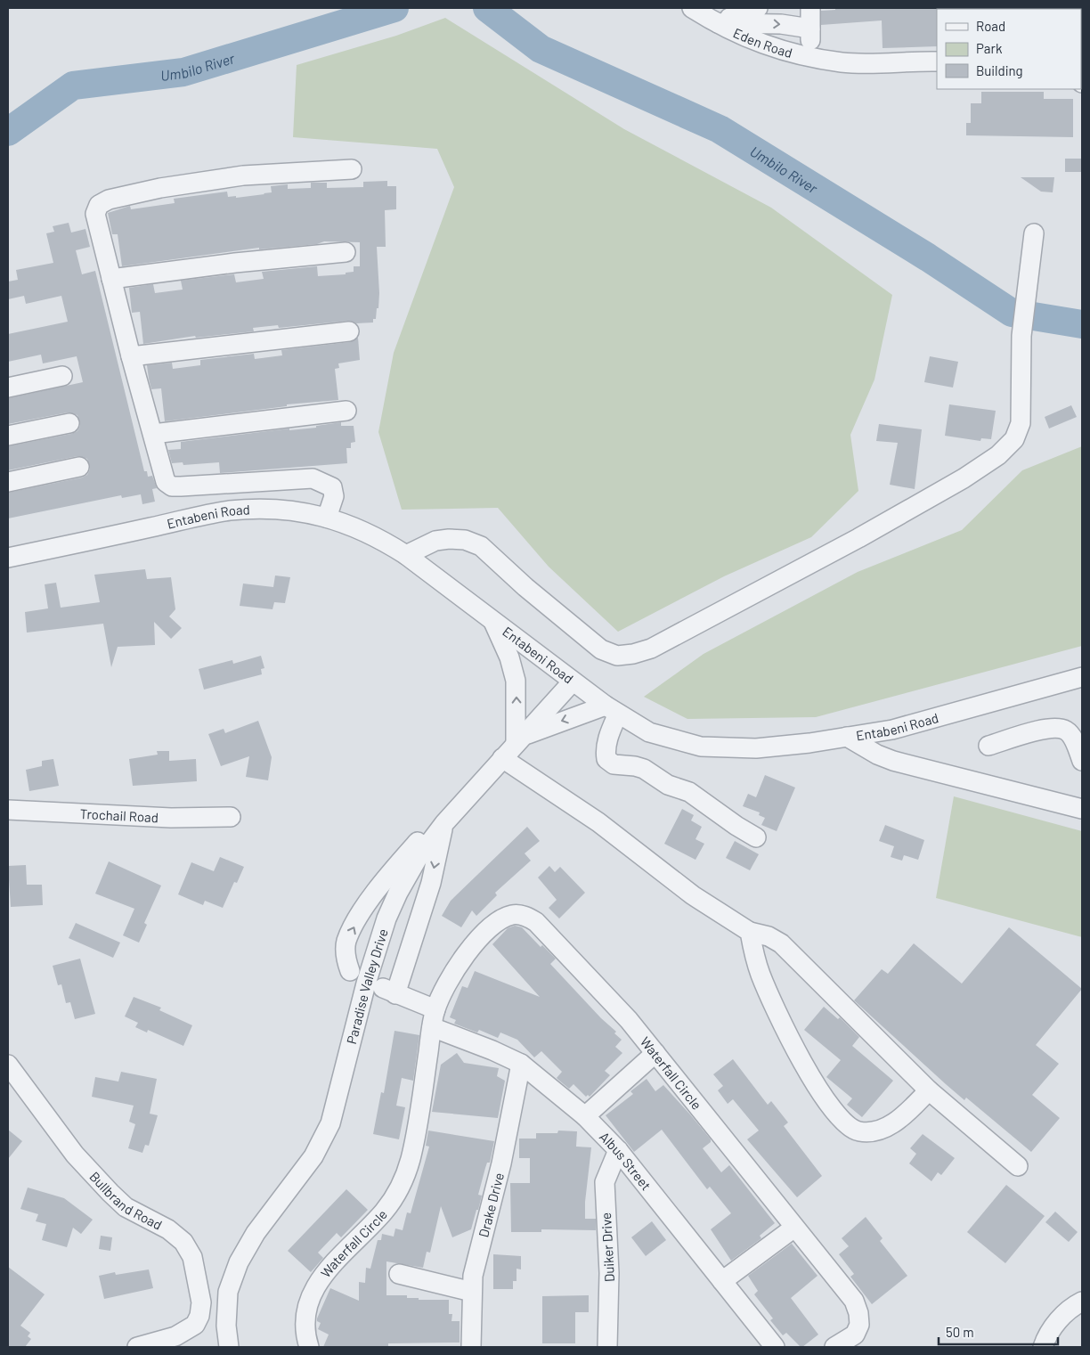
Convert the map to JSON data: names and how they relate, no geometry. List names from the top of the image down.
{
  "streets": {
    "street": [
      "Eden Road",
      "Entabeni Road",
      "Trochail Road",
      "Paradise Valley Drive",
      "Waterfall Circle",
      "Albus Street",
      "Bullbrand Road",
      "Drake Drive",
      "Duiker Drive"
    ]
  },
  "crossings": [
    ["Entabeni Road", "Paradise Valley Drive"],
    ["Waterfall Circle", "Albus Street"],
    ["Albus Street", "Drake Drive"],
    ["Albus Street", "Duiker Drive"]
  ],
  "water": ["Umbilo River"],
  "legend": ["Road", "Park", "Building"],
  "scale_bar": "50 m"
}
